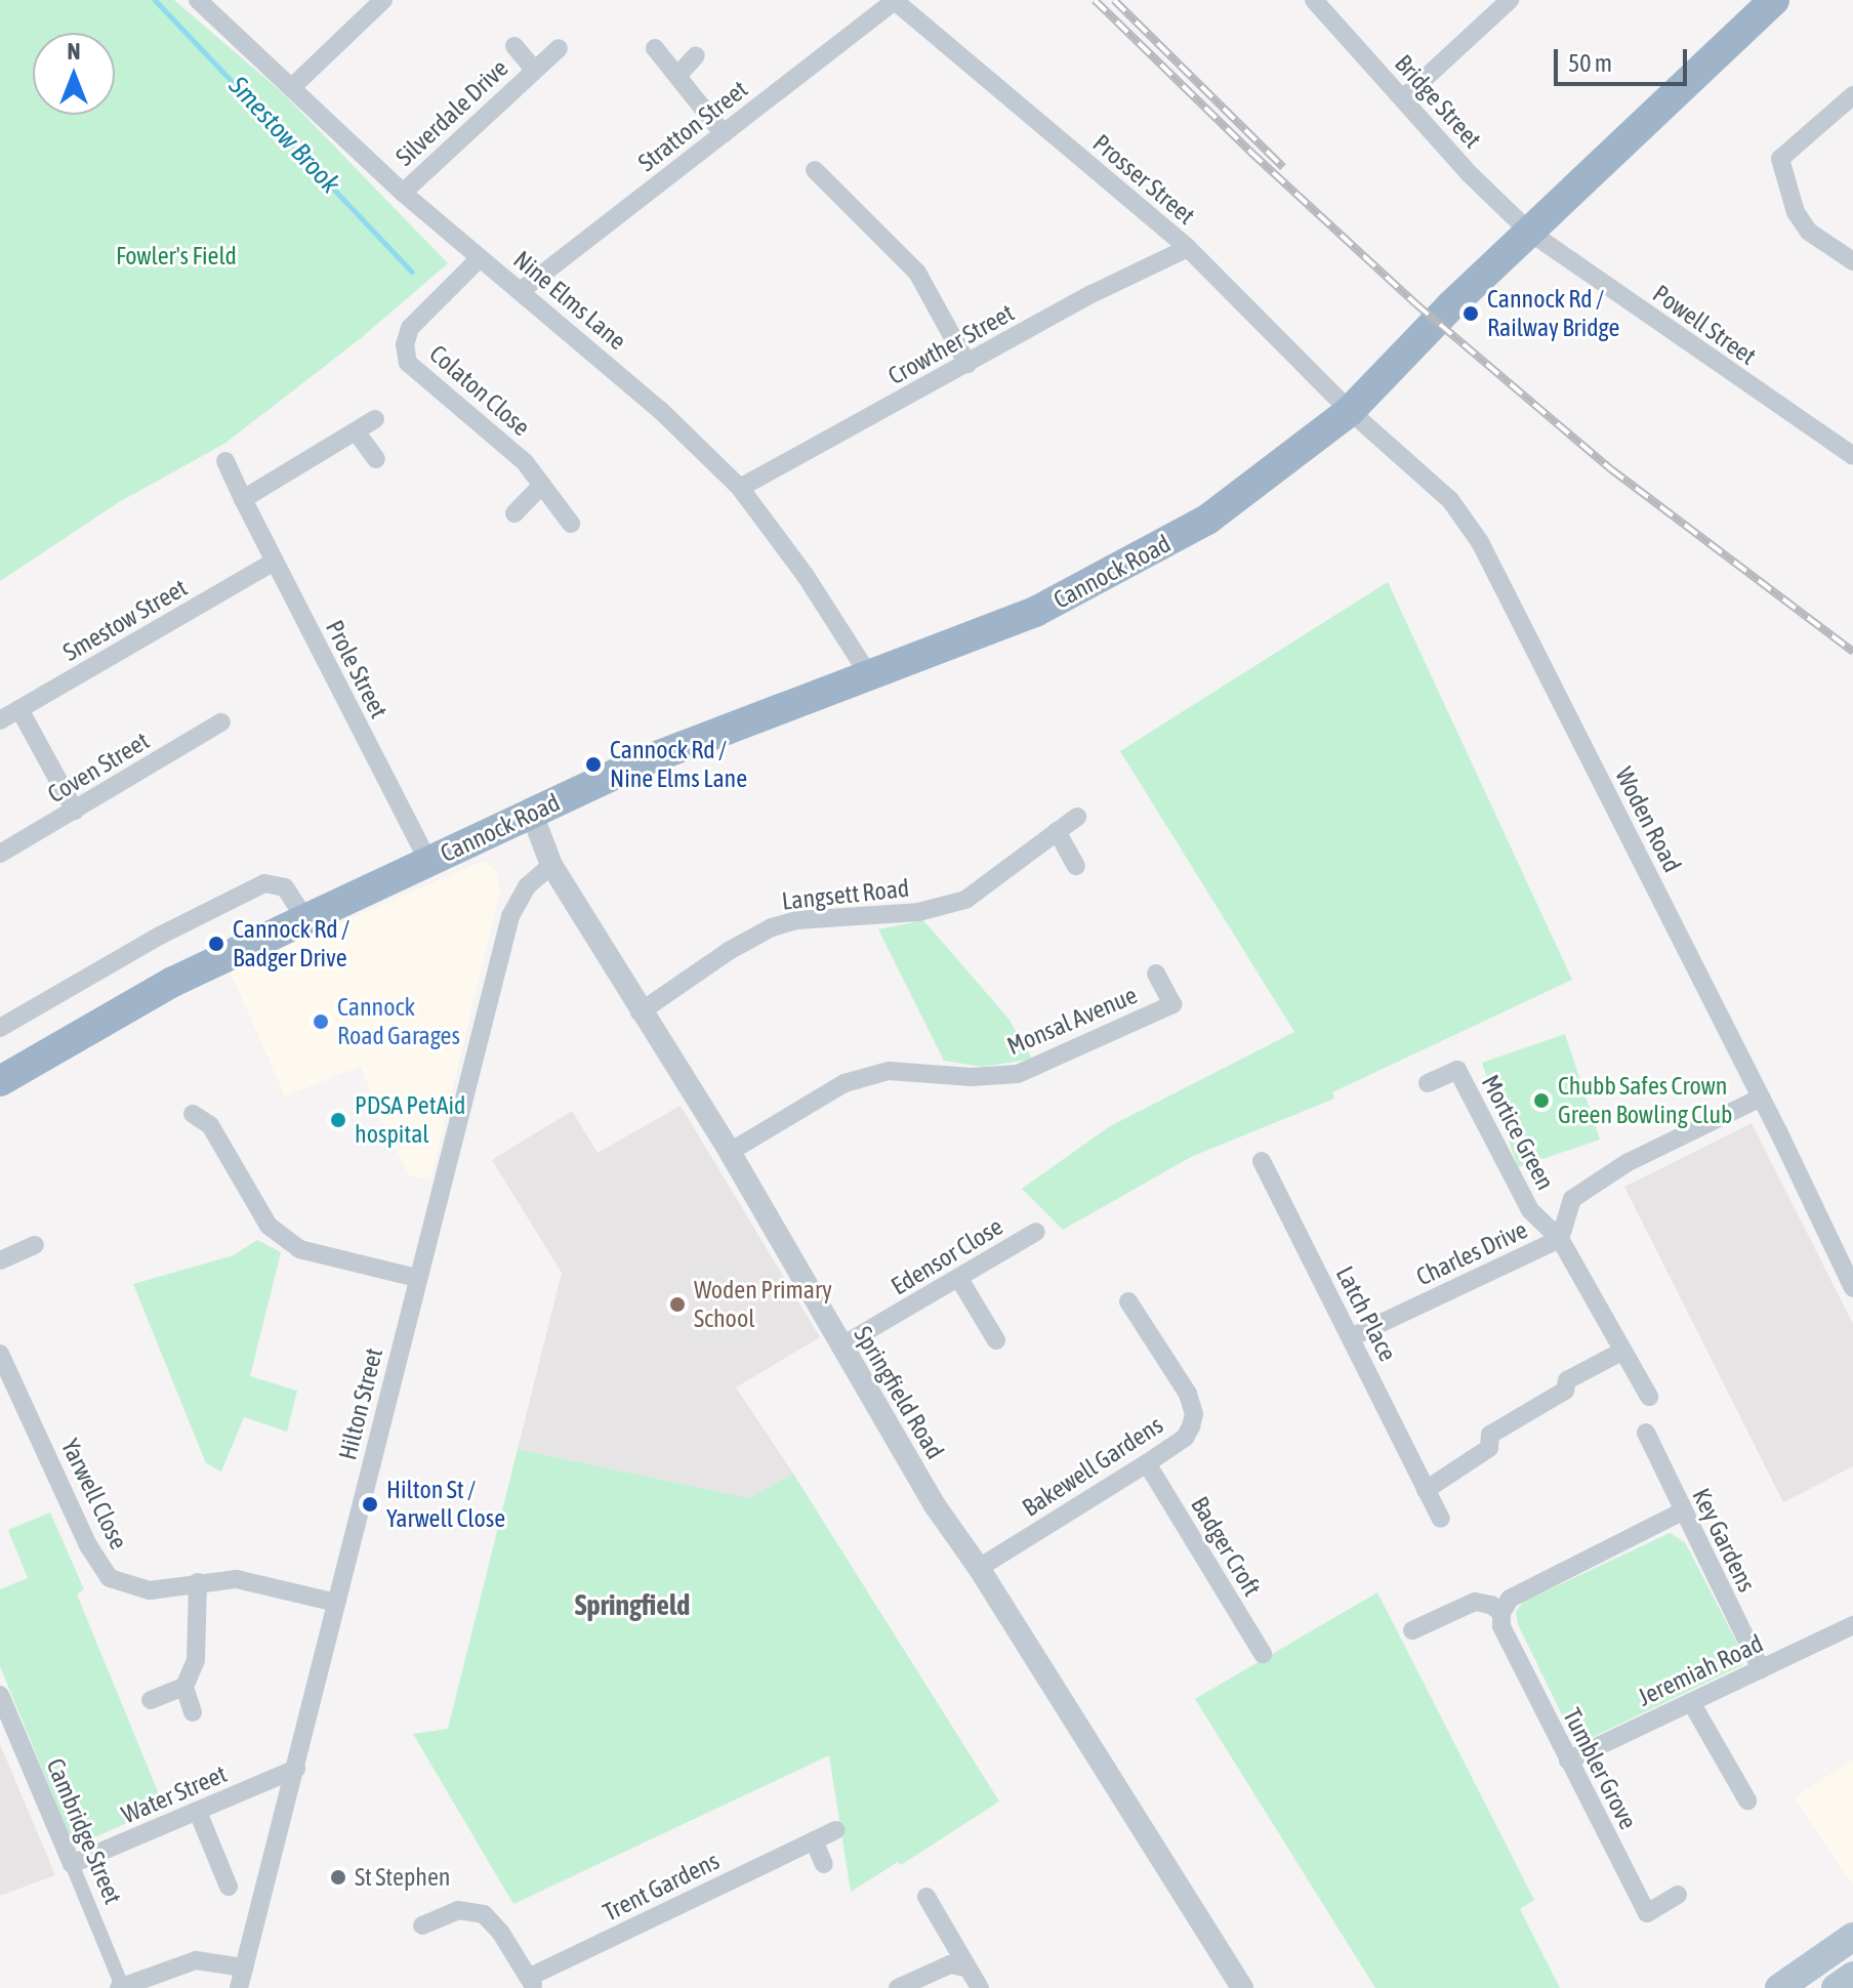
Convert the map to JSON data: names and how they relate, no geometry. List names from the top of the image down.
{
  "streets": {
    "highway": ["Cannock Road"],
    "street": [
      "Bridge Street",
      "Silverdale Drive",
      "Stratton Street",
      "Prosser Street",
      "Nine Elms Lane",
      "Powell Street",
      "Crowther Street",
      "Colaton Close",
      "Smestow Street",
      "Prole Street",
      "Coven Street",
      "Woden Road",
      "Langsett Road",
      "Monsal Avenue",
      "Mortice Green",
      "Charles Drive",
      "Edensor Close",
      "Latch Place",
      "Springfield Road",
      "Hilton Street",
      "Bakewell Gardens",
      "Yarwell Close",
      "Key Gardens",
      "Badger Croft",
      "Jeremiah Road",
      "Tumbler Grove",
      "Water Street",
      "Cambridge Street",
      "Trent Gardens"
    ]
  },
  "crossings": [
    ["Bridge Street", "Powell Street"],
    ["Bridge Street", "Cannock Road"],
    ["Silverdale Drive", "Nine Elms Lane"],
    ["Stratton Street", "Prosser Street"],
    ["Stratton Street", "Nine Elms Lane"],
    ["Prosser Street", "Crowther Street"],
    ["Prosser Street", "Cannock Road"],
    ["Prosser Street", "Woden Road"],
    ["Nine Elms Lane", "Crowther Street"],
    ["Nine Elms Lane", "Colaton Close"],
    ["Nine Elms Lane", "Cannock Road"],
    ["Powell Street", "Cannock Road"],
    ["Cannock Road", "Prole Street"],
    ["Cannock Road", "Woden Road"],
    ["Cannock Road", "Springfield Road"],
    ["Smestow Street", "Prole Street"],
    ["Woden Road", "Charles Drive"],
    ["Langsett Road", "Springfield Road"],
    ["Monsal Avenue", "Springfield Road"],
    ["Mortice Green", "Charles Drive"],
    ["Charles Drive", "Latch Place"],
    ["Edensor Close", "Springfield Road"],
    ["Springfield Road", "Hilton Street"],
    ["Springfield Road", "Bakewell Gardens"],
    ["Hilton Street", "Yarwell Close"],
    ["Hilton Street", "Water Street"],
    ["Bakewell Gardens", "Badger Croft"],
    ["Key Gardens", "Jeremiah Road"],
    ["Jeremiah Road", "Tumbler Grove"],
    ["Water Street", "Cambridge Street"]
  ],
  "districts": ["Springfield"],
  "water": ["Smestow Brook"],
  "parks": ["Fowler's Field"],
  "places": [
    "Cannock Rd / Railway Bridge",
    "Cannock Rd / Nine Elms Lane",
    "Cannock Rd / Badger Drive",
    "Cannock Road Garages",
    "Chubb Safes Crown Green Bowling Club",
    "PDSA PetAid hospital",
    "Woden Primary School",
    "Hilton St / Yarwell Close",
    "St Stephen"
  ],
  "scale_bar": "50 m",
  "north": "top"
}
